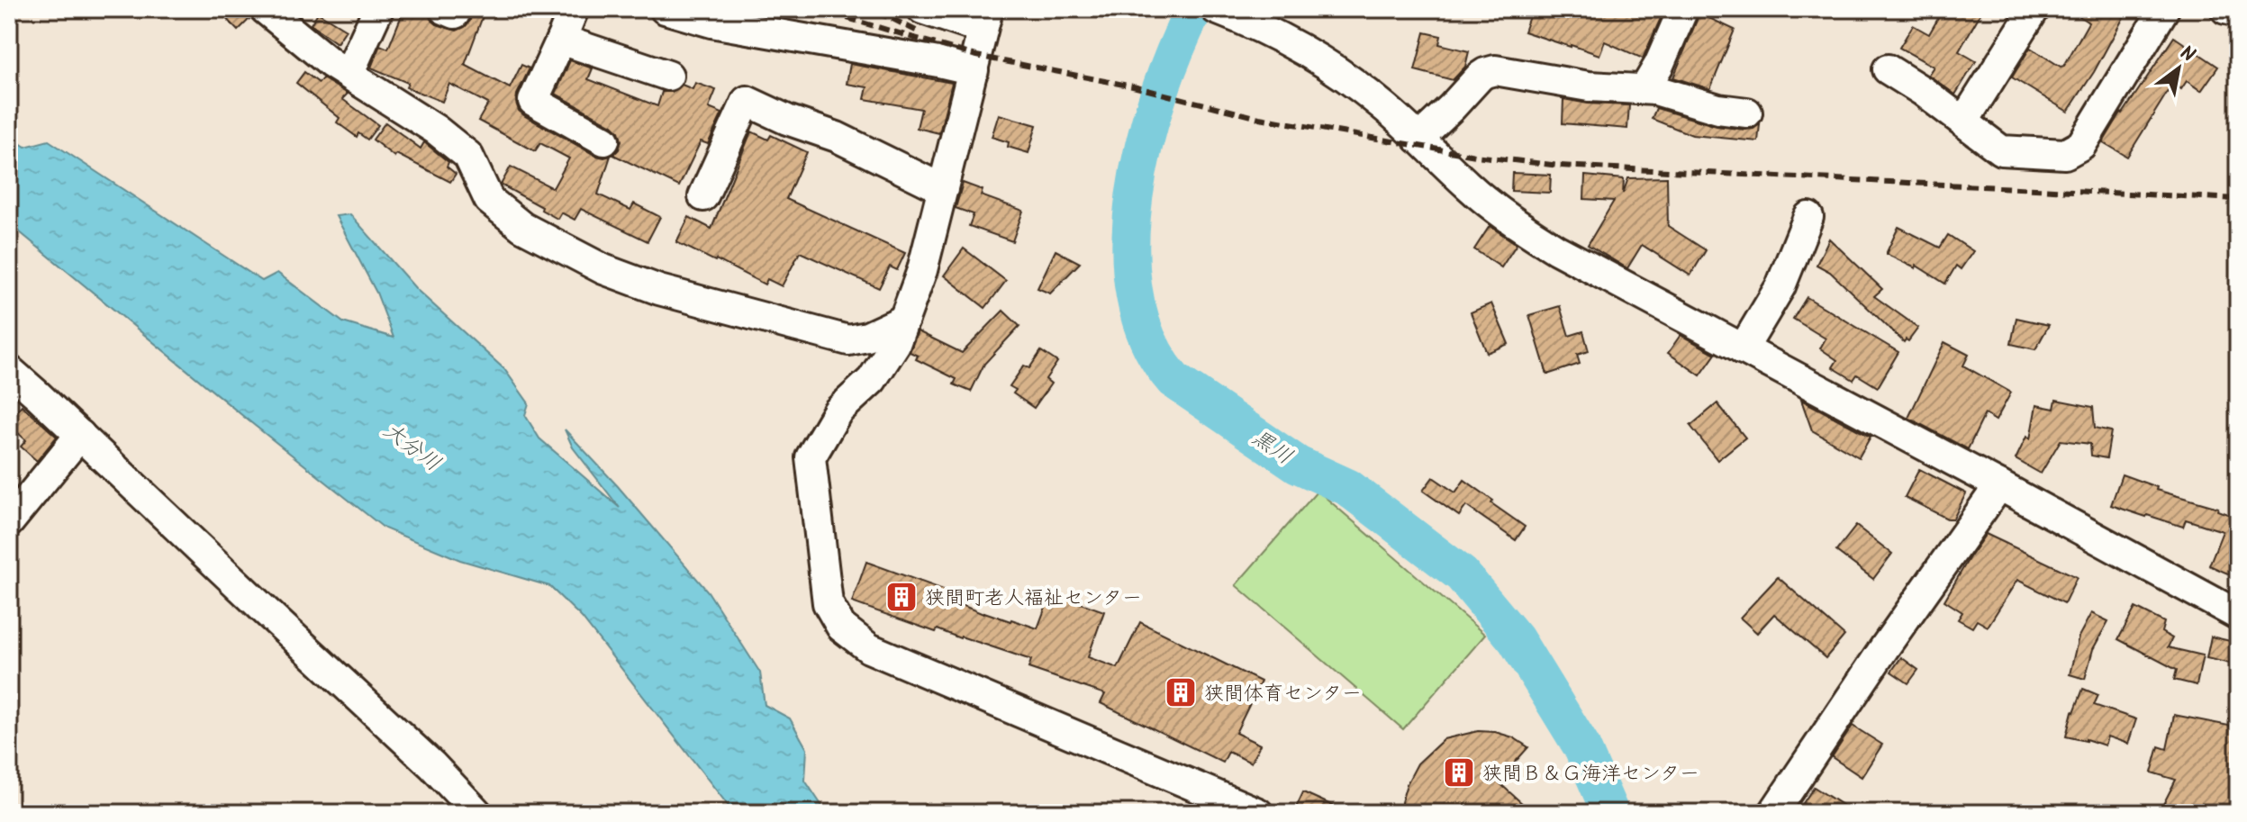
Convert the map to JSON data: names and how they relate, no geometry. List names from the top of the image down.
{
  "water": ["大分川", "黒川"],
  "places": {
    "building": ["狭間町老人福祉センター", "狭間体育センター", "狭間Ｂ＆Ｇ海洋センター"]
  },
  "north": "top right"
}
